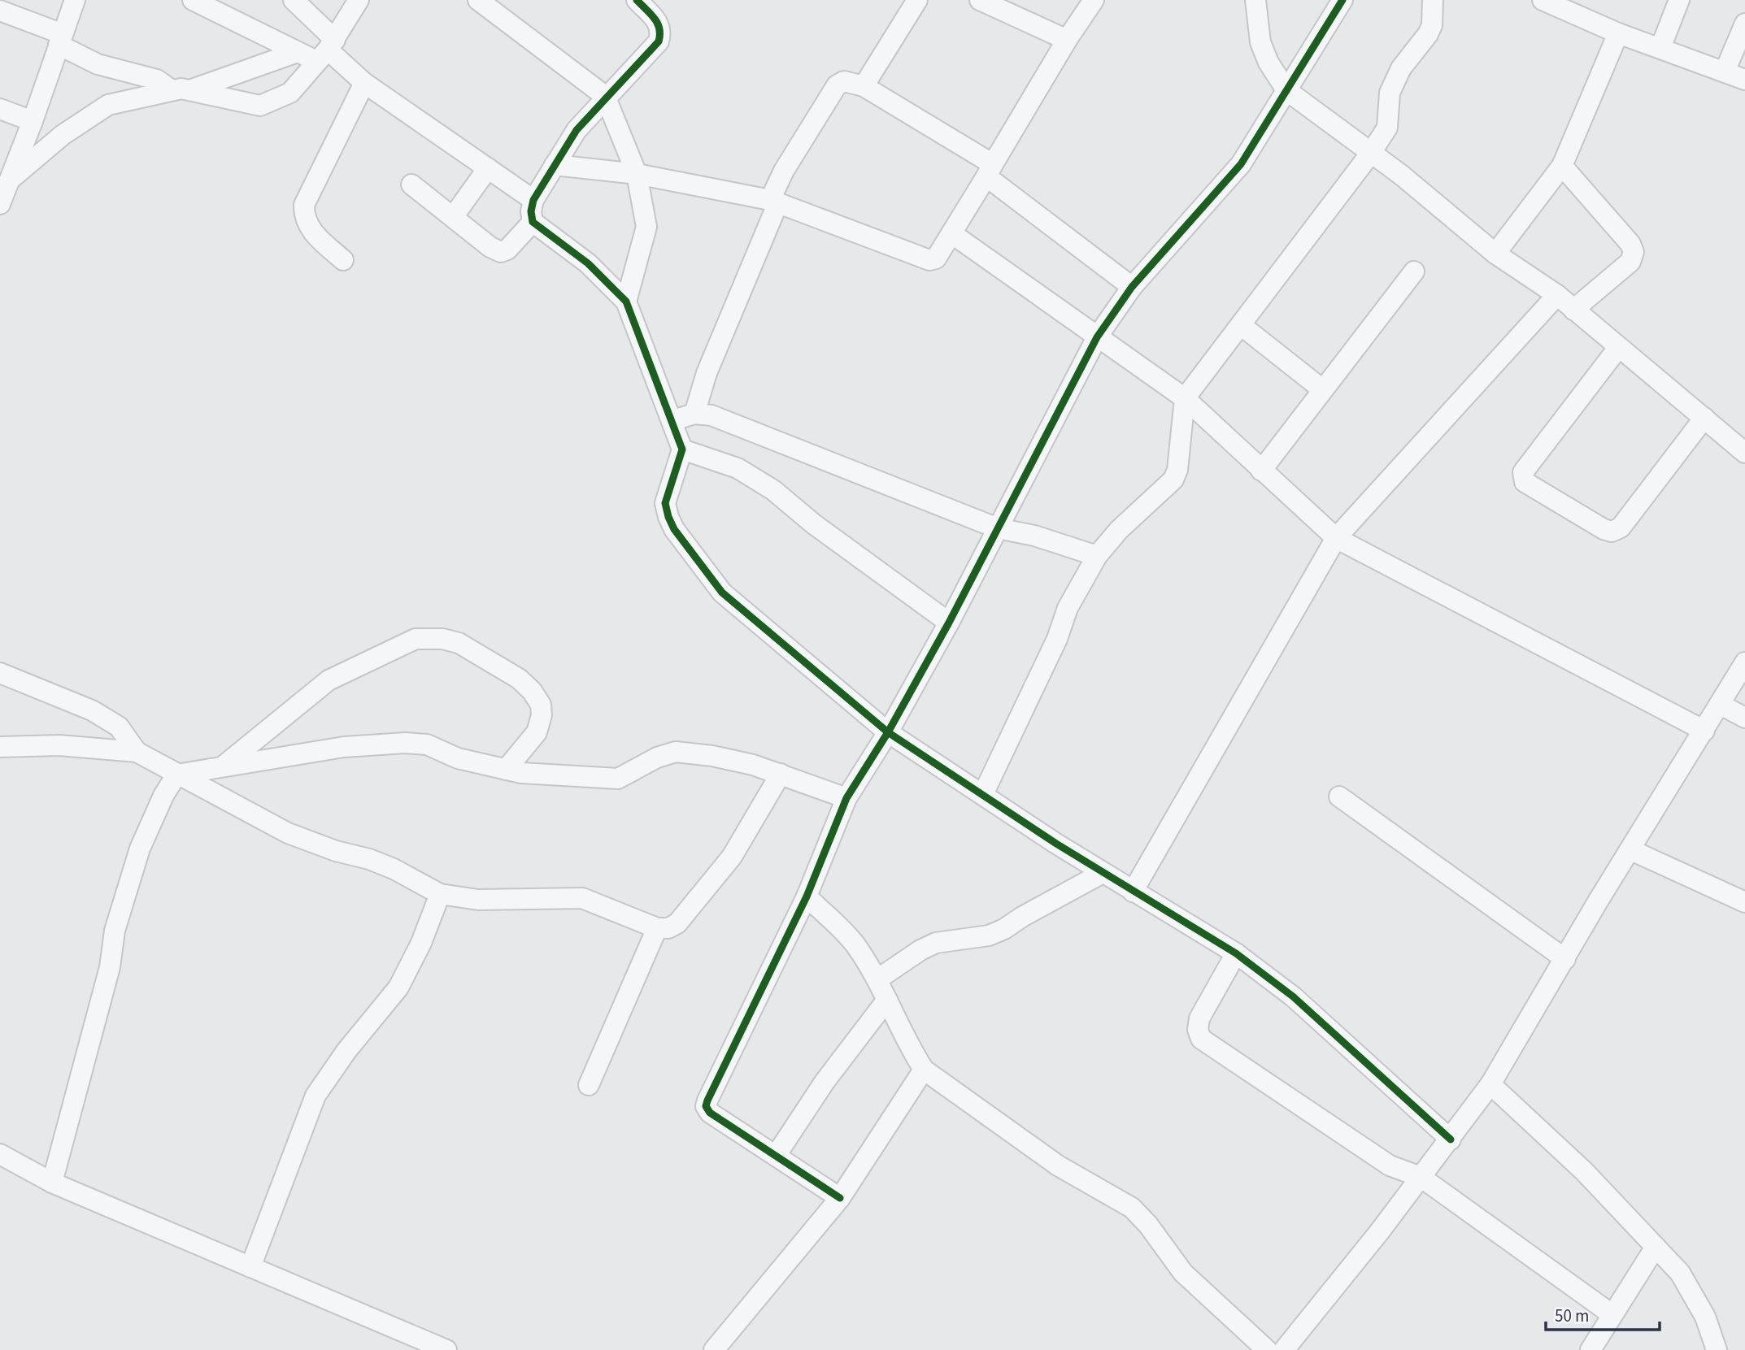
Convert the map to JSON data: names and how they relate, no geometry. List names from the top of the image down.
{
  "scale_bar": "50 m"
}
